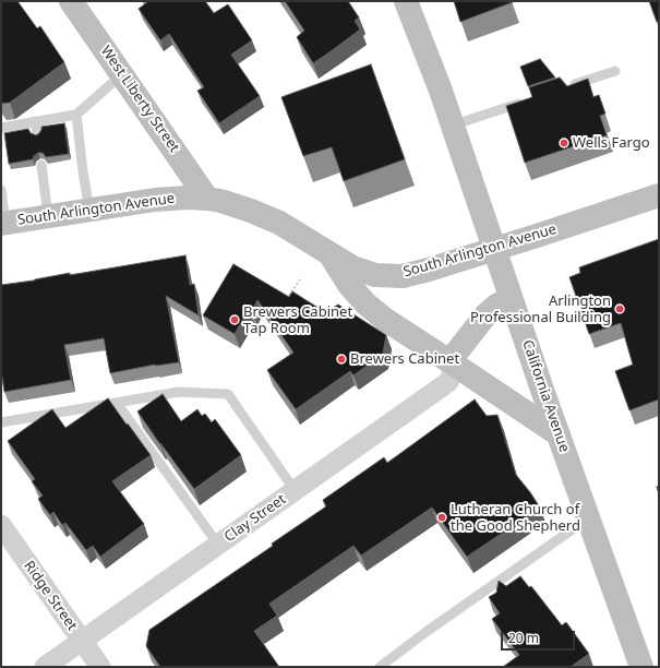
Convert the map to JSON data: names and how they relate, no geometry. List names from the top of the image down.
{
  "streets": {
    "main road": ["West Liberty Street", "South Arlington Avenue", "California Avenue"],
    "street": ["Clay Street", "Ridge Street"]
  },
  "crossings": [
    ["West Liberty Street", "South Arlington Avenue"],
    ["South Arlington Avenue", "California Avenue"],
    ["Clay Street", "Ridge Street"]
  ],
  "places": [
    "Wells Fargo",
    "Arlington Professional Building",
    "Brewers Cabinet Tap Room",
    "Brewers Cabinet",
    "Lutheran Church of the Good Shepherd"
  ],
  "scale_bar": "20 m"
}
